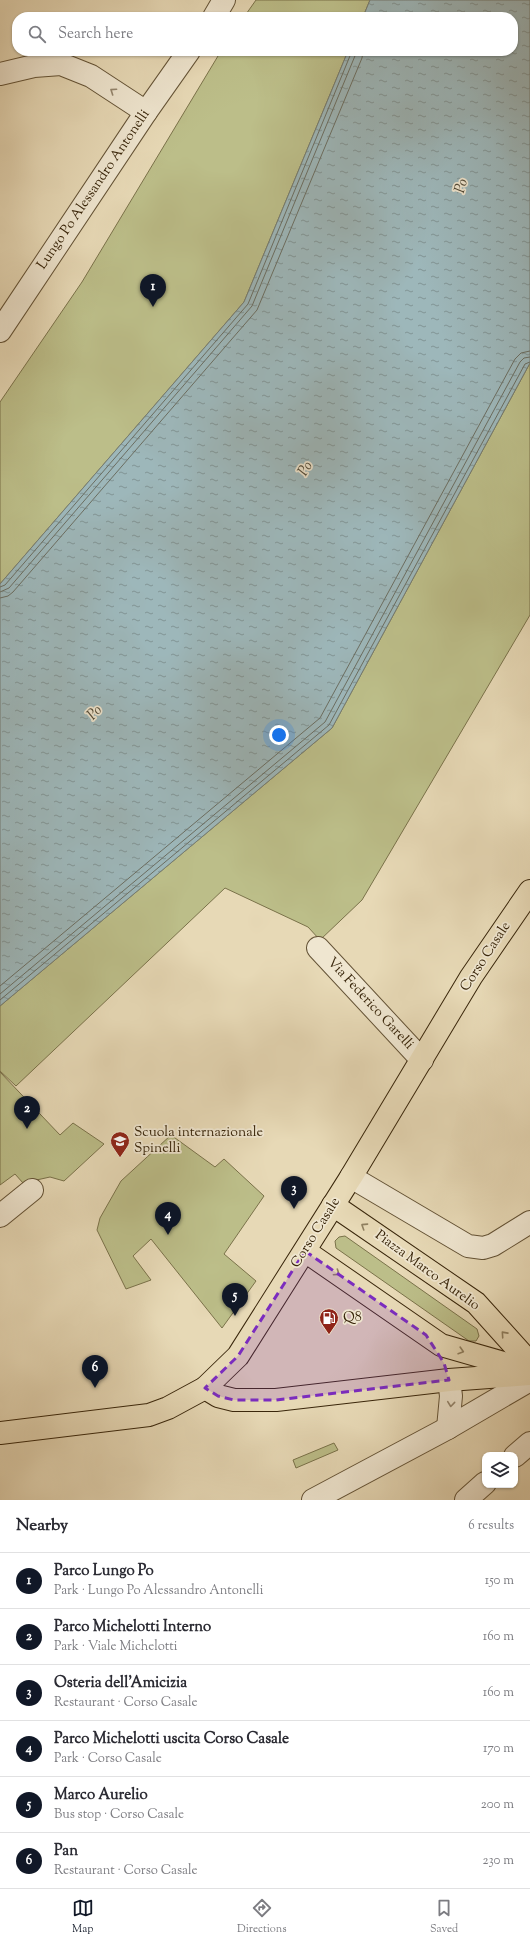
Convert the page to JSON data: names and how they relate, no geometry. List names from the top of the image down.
{
  "streets": {
    "main road": ["Corso Casale", "Piazza Marco Aurelio"],
    "street": ["Lungo Po Alessandro Antonelli", "Via Federico Garelli"]
  },
  "crossings": [
    ["Corso Casale", "Via Federico Garelli"],
    ["Corso Casale", "Piazza Marco Aurelio"]
  ],
  "water": ["Po"],
  "places": {
    "school or university": ["Scuola internazionale Spinelli"],
    "fuel station": ["Q8"]
  },
  "page": {
    "search": "Search here",
    "pins": [
      "1",
      "2",
      "3",
      "4",
      "5",
      "6"
    ],
    "heading": ["Nearby", "6 results"],
    "list": [
      {
        "mark": "1",
        "name": "Parco Lungo Po",
        "note": "Park · Lungo Po Alessandro Antonelli",
        "value": "150 m"
      },
      {
        "mark": "2",
        "name": "Parco Michelotti Interno",
        "note": "Park · Viale Michelotti",
        "value": "160 m"
      },
      {
        "mark": "3",
        "name": "Osteria dell'Amicizia",
        "note": "Restaurant · Corso Casale",
        "value": "160 m"
      },
      {
        "mark": "4",
        "name": "Parco Michelotti uscita Corso Casale",
        "note": "Park · Corso Casale",
        "value": "170 m"
      },
      {
        "mark": "5",
        "name": "Marco Aurelio",
        "note": "Bus stop · Corso Casale",
        "value": "200 m"
      },
      {
        "mark": "6",
        "name": "Pan",
        "note": "Restaurant · Corso Casale",
        "value": "230 m"
      }
    ],
    "nav": ["Map", "Directions", "Saved"]
  }
}
